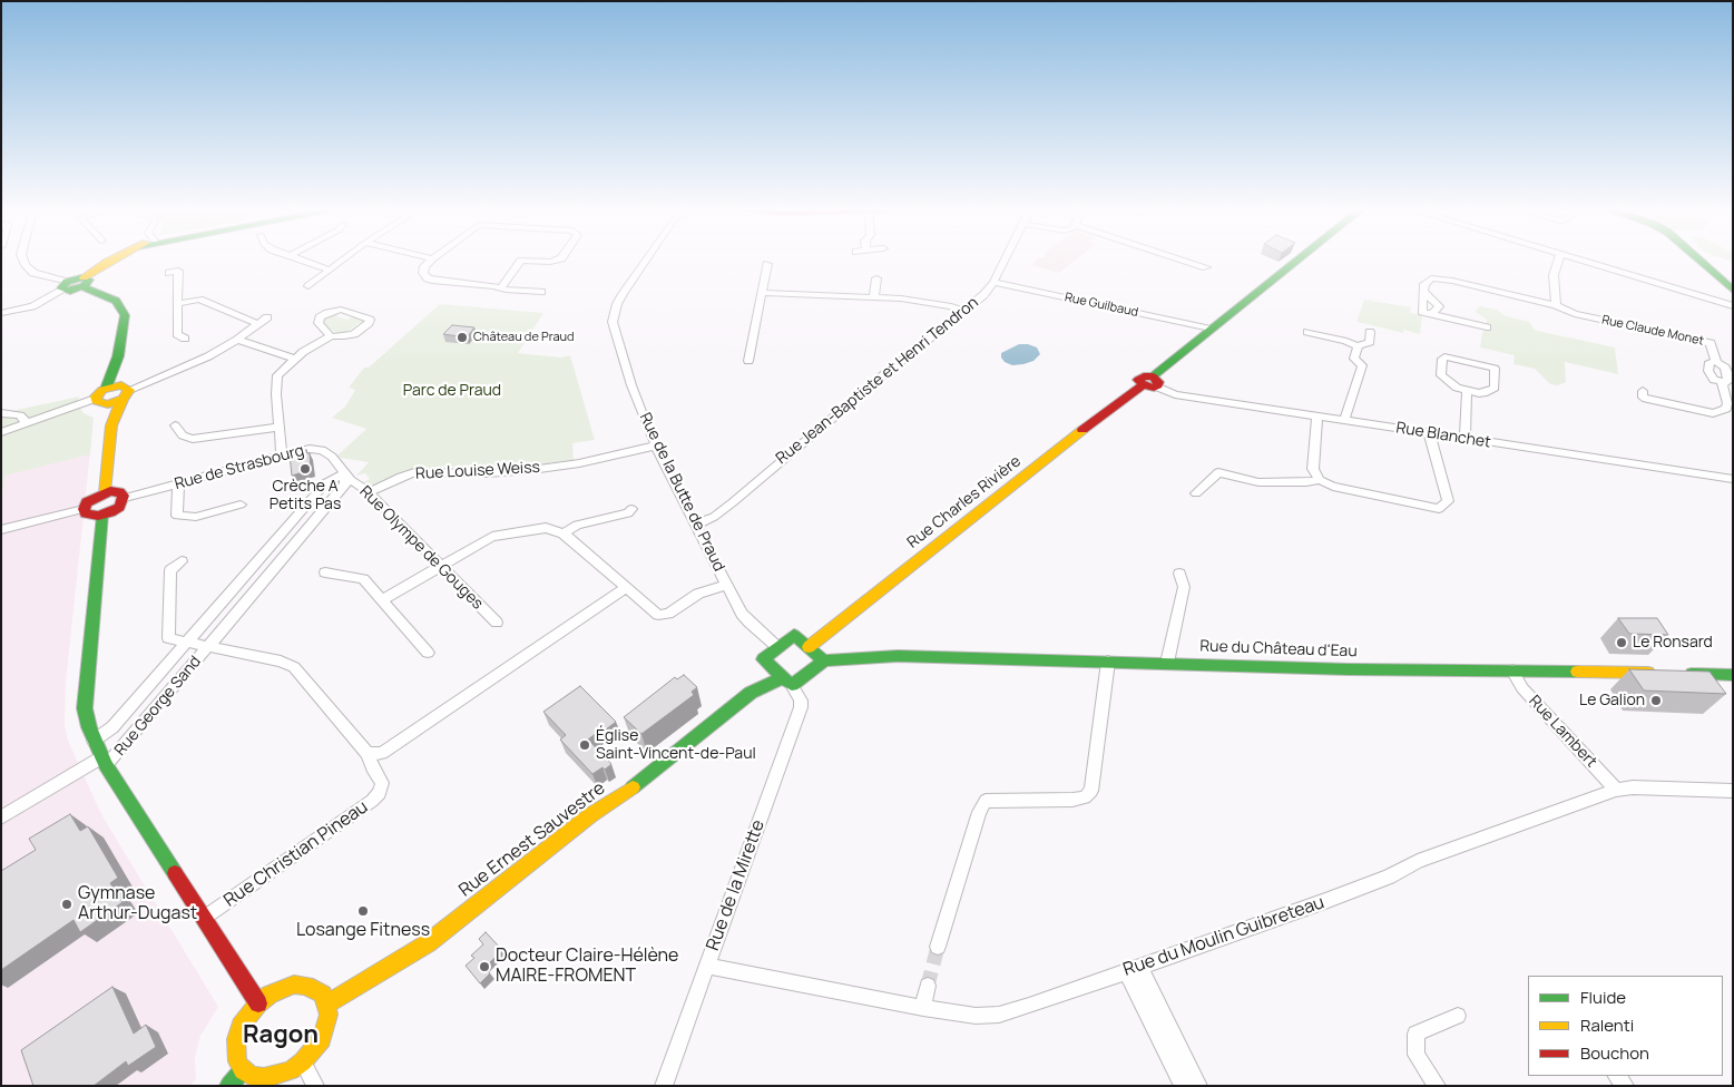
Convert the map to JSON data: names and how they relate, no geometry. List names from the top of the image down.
{
  "streets": {
    "street": [
      "Rue Guilbaud",
      "Rue Claude Monet",
      "Rue Jean-Baptiste et Henri Tendron",
      "Rue Blanchet",
      "Rue de Strasbourg",
      "Rue Louise Weiss",
      "Rue de la Butte de Praud",
      "Rue Charles Rivière",
      "Rue Olympe de Gouges",
      "Rue du Château d'Eau",
      "Rue George Sand",
      "Rue Lambert",
      "Rue Ernest Sauvestre",
      "Rue Christian Pineau",
      "Rue de la Mirette",
      "Rue du Moulin Guibreteau"
    ]
  },
  "crossings": [
    ["Rue Guilbaud", "Rue Jean-Baptiste et Henri Tendron"],
    ["Rue Guilbaud", "Rue Charles Rivière"],
    ["Rue Jean-Baptiste et Henri Tendron", "Rue de la Butte de Praud"],
    ["Rue Blanchet", "Rue Charles Rivière"],
    ["Rue de Strasbourg", "Rue Olympe de Gouges"],
    ["Rue de Strasbourg", "Rue George Sand"],
    ["Rue Louise Weiss", "Rue de la Butte de Praud"],
    ["Rue Louise Weiss", "Rue Olympe de Gouges"],
    ["Rue de la Butte de Praud", "Rue Ernest Sauvestre"],
    ["Rue Olympe de Gouges", "Rue George Sand"],
    ["Rue du Château d'Eau", "Rue Lambert"],
    ["Rue du Château d'Eau", "Rue Ernest Sauvestre"],
    ["Rue George Sand", "Rue Christian Pineau"],
    ["Rue Lambert", "Rue du Moulin Guibreteau"],
    ["Rue Ernest Sauvestre", "Rue de la Mirette"],
    ["Rue de la Mirette", "Rue du Moulin Guibreteau"]
  ],
  "districts": ["Ragon"],
  "parks": ["Parc de Praud"],
  "places": [
    "Château de Praud",
    "Crèche A Petits Pas",
    "Le Ronsard",
    "Le Galion",
    "Église Saint-Vincent-de-Paul",
    "Gymnase Arthur-Dugast",
    "Losange Fitness",
    "Docteur Claire-Hélène MAIRE-FROMENT"
  ],
  "legend": ["Fluide", "Ralenti", "Bouchon"]
}
